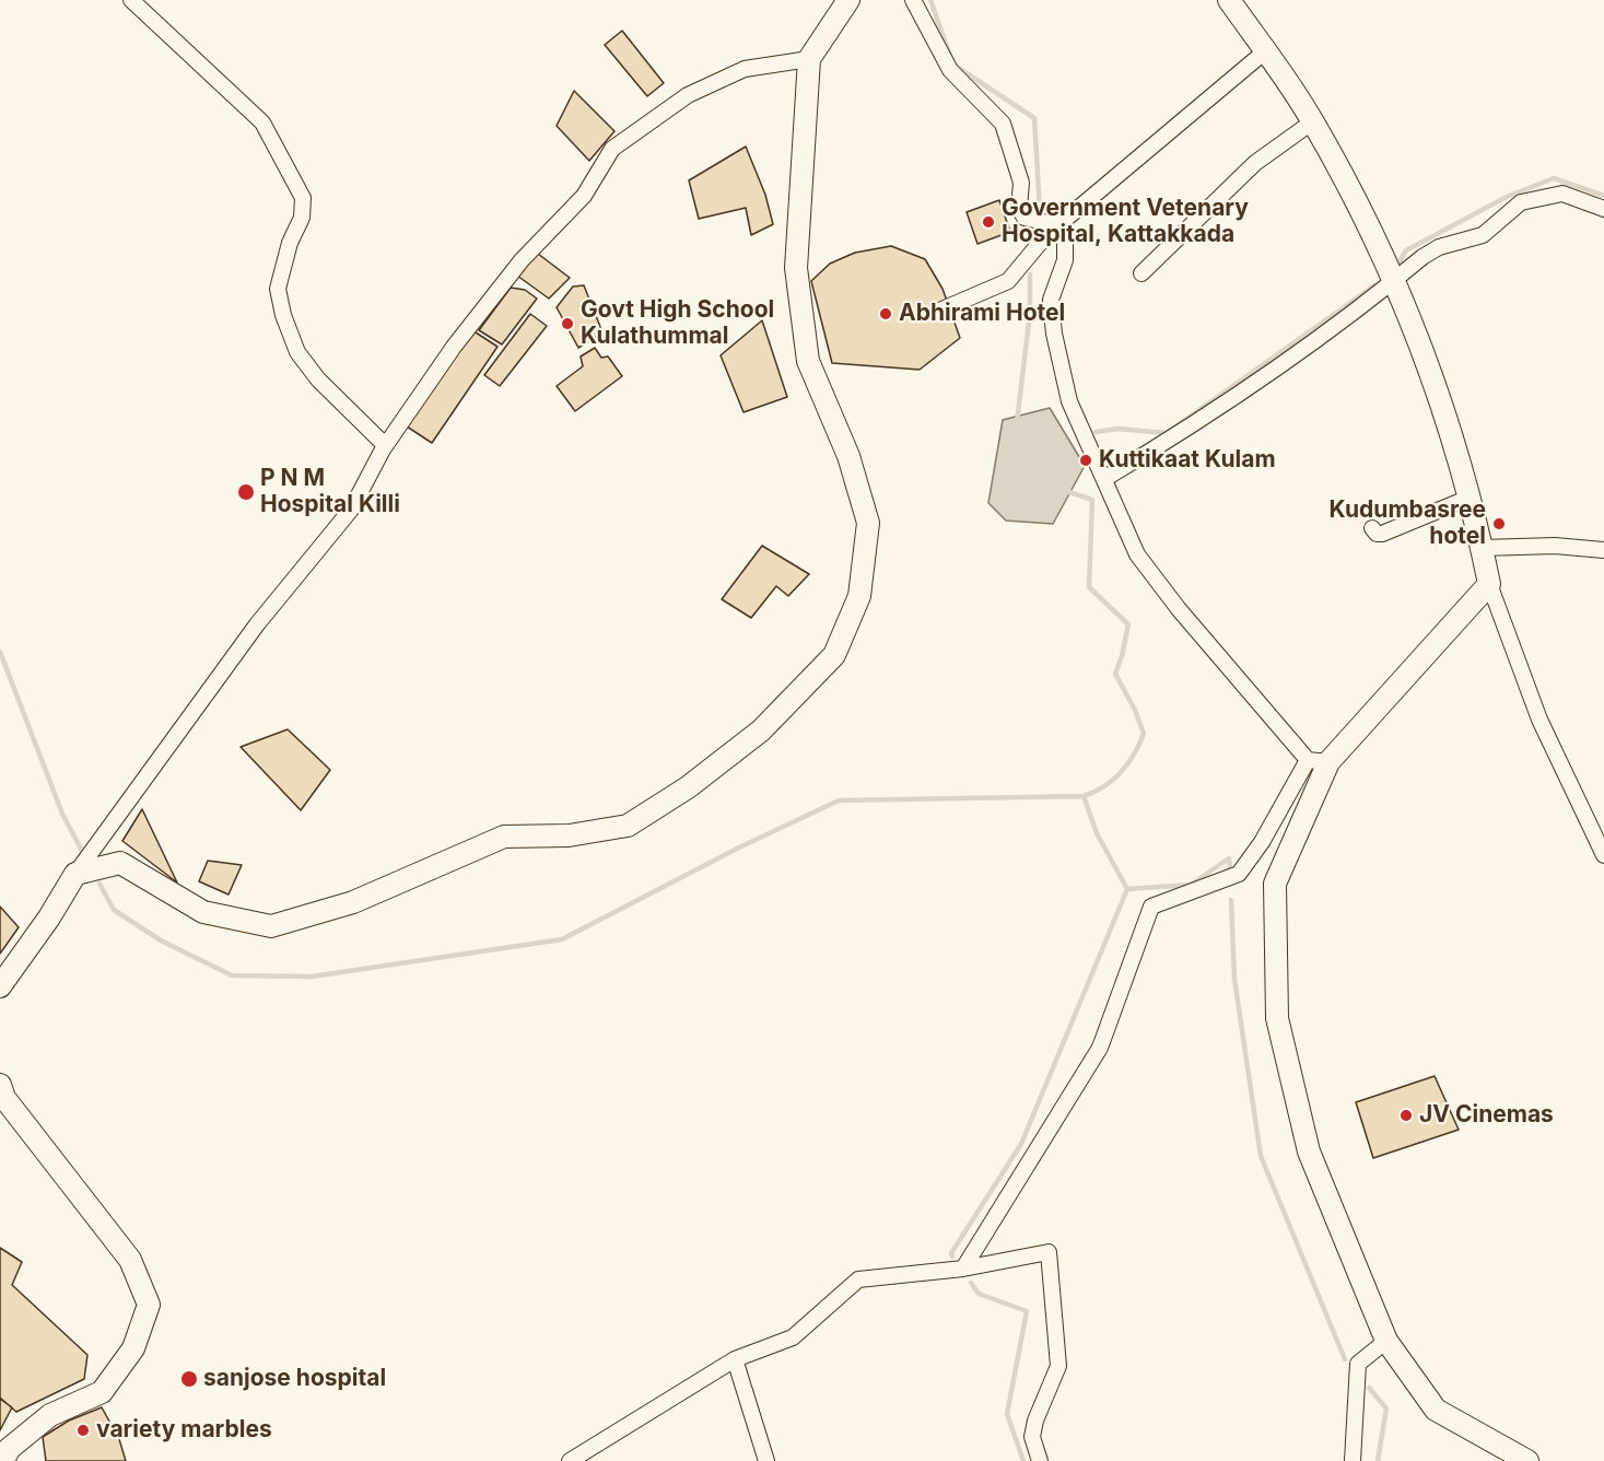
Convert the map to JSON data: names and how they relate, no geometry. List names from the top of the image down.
{
  "places": [
    "Government Vetenary Hospital, Kattakkada",
    "Abhirami Hotel",
    "Govt High School Kulathummal",
    "Kuttikaat Kulam",
    "P N M Hospital Killi",
    "Kudumbasree hotel",
    "JV Cinemas",
    "sanjose hospital",
    "variety marbles"
  ]
}
